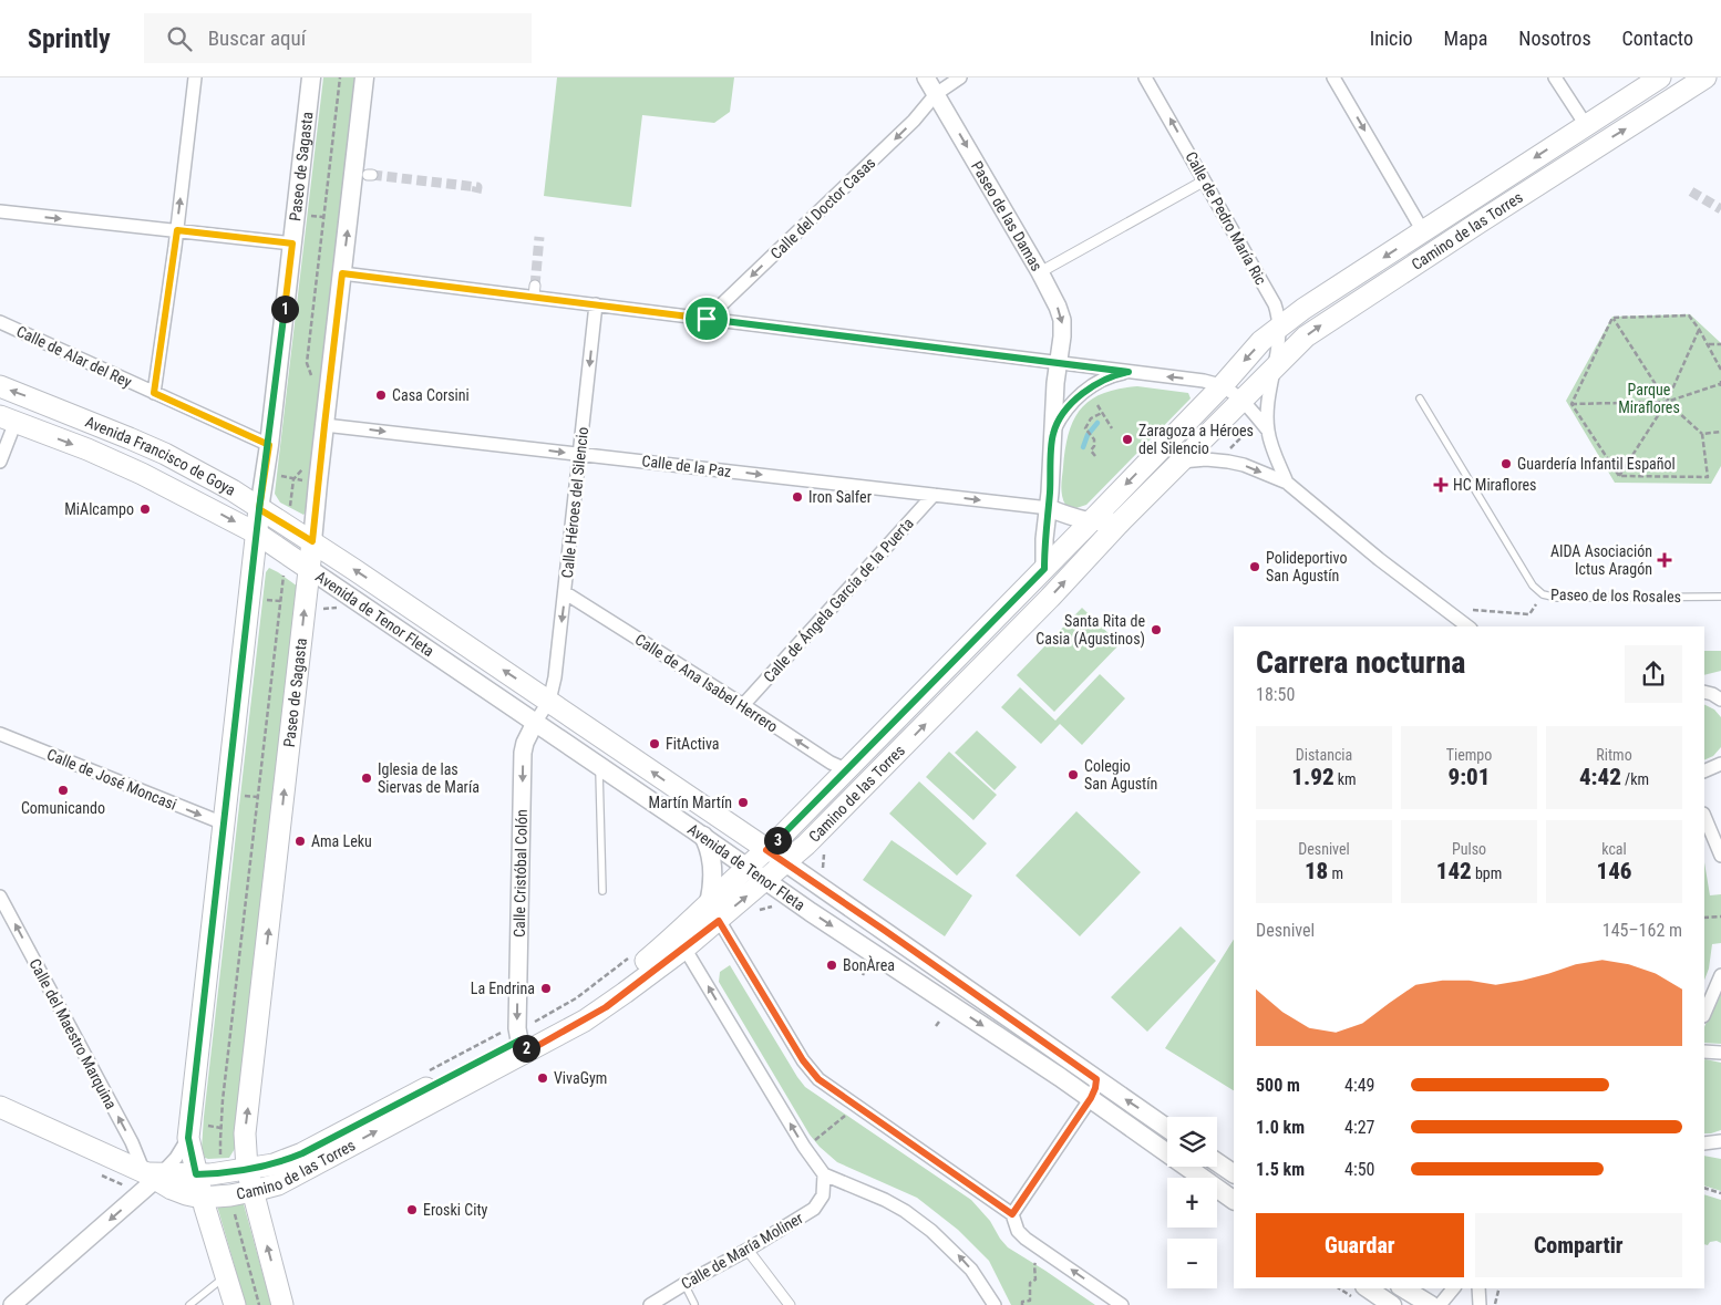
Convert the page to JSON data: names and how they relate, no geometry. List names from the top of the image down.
{
  "streets": {
    "main road": [
      "Paseo de Sagasta",
      "Camino de las Torres",
      "Avenida Francisco de Goya",
      "Avenida de Tenor Fleta"
    ],
    "street": [
      "Calle del Doctor Casas",
      "Paseo de las Damas",
      "Calle de Pedro María Ric",
      "Calle de Alar del Rey",
      "Calle de la Paz",
      "Calle Héroes del Silencio",
      "Calle de Ángela García de la Puerta",
      "Calle de Ana Isabel Herrero",
      "Calle de José Moncasi",
      "Calle Cristóbal Colón",
      "Calle del Maestro Marquina",
      "Calle de María Moliner"
    ],
    "lane": ["Paseo de los Rosales"]
  },
  "crossings": [
    ["Paseo de Sagasta", "Camino de las Torres"],
    ["Paseo de Sagasta", "Calle de Alar del Rey"],
    ["Paseo de Sagasta", "Avenida Francisco de Goya"],
    ["Paseo de Sagasta", "Calle de la Paz"],
    ["Paseo de Sagasta", "Avenida de Tenor Fleta"],
    ["Paseo de Sagasta", "Calle de José Moncasi"],
    ["Calle del Doctor Casas", "Paseo de las Damas"],
    ["Paseo de las Damas", "Camino de las Torres"],
    ["Paseo de las Damas", "Calle de la Paz"],
    ["Calle de Pedro María Ric", "Camino de las Torres"],
    ["Camino de las Torres", "Avenida de Tenor Fleta"],
    ["Camino de las Torres", "Calle de Ana Isabel Herrero"],
    ["Camino de las Torres", "Calle Cristóbal Colón"],
    ["Camino de las Torres", "Calle del Maestro Marquina"],
    ["Avenida Francisco de Goya", "Avenida de Tenor Fleta"],
    ["Calle de la Paz", "Calle Héroes del Silencio"],
    ["Calle de la Paz", "Calle de Ángela García de la Puerta"],
    ["Calle Héroes del Silencio", "Avenida de Tenor Fleta"],
    ["Calle Héroes del Silencio", "Calle de Ana Isabel Herrero"],
    ["Calle Héroes del Silencio", "Calle Cristóbal Colón"],
    ["Calle de Ángela García de la Puerta", "Calle de Ana Isabel Herrero"],
    ["Avenida de Tenor Fleta", "Calle Cristóbal Colón"]
  ],
  "one_way": [
    "Calle del Doctor Casas",
    "Paseo de las Damas",
    "Calle de Pedro María Ric",
    "Calle de la Paz",
    "Calle Héroes del Silencio",
    "Calle de Ana Isabel Herrero",
    "Calle de José Moncasi",
    "Calle Cristóbal Colón",
    "Calle del Maestro Marquina"
  ],
  "parks": ["Parque Miraflores"],
  "places": {
    "other": [
      "Casa Corsini",
      "Zaragoza a Héroes del Silencio",
      "Guardería Infantil Español",
      "Iron Salfer",
      "MiAlcampo",
      "Polideportivo San Agustín",
      "Santa Rita de Casia (Agustinos)",
      "FitActiva",
      "Colegio San Agustín",
      "Iglesia de las Siervas de María",
      "Comunicando",
      "Martín Martín",
      "Ama Leku",
      "BonÀrea",
      "La Endrina",
      "VivaGym",
      "Eroski City"
    ],
    "health": ["HC Miraflores", "AIDA Asociación Ictus Aragón"]
  },
  "page": {
    "header": "Sprintly",
    "search": "Buscar aquí",
    "nav": [
      "Inicio",
      "Mapa",
      "Nosotros",
      "Contacto"
    ],
    "pins": ["1", "3", "2"],
    "heading": ["Carrera nocturna", "18:50"],
    "stats": [
      ["Distancia", "1.92 km"],
      ["Tiempo", "9:01"],
      ["Ritmo", "4:42 /km"],
      ["Desnivel", "18 m"],
      ["Pulso", "142 bpm"],
      ["kcal", "146"]
    ],
    "chart": ["Desnivel", "145–162 m"],
    "list": [
      {
        "name": "500 m",
        "note": "4:49"
      },
      {
        "name": "1.0 km",
        "note": "4:27"
      },
      {
        "name": "1.5 km",
        "note": "4:50"
      }
    ],
    "map_buttons": ["+", "−"],
    "buttons": ["Guardar", "Compartir"]
  }
}
